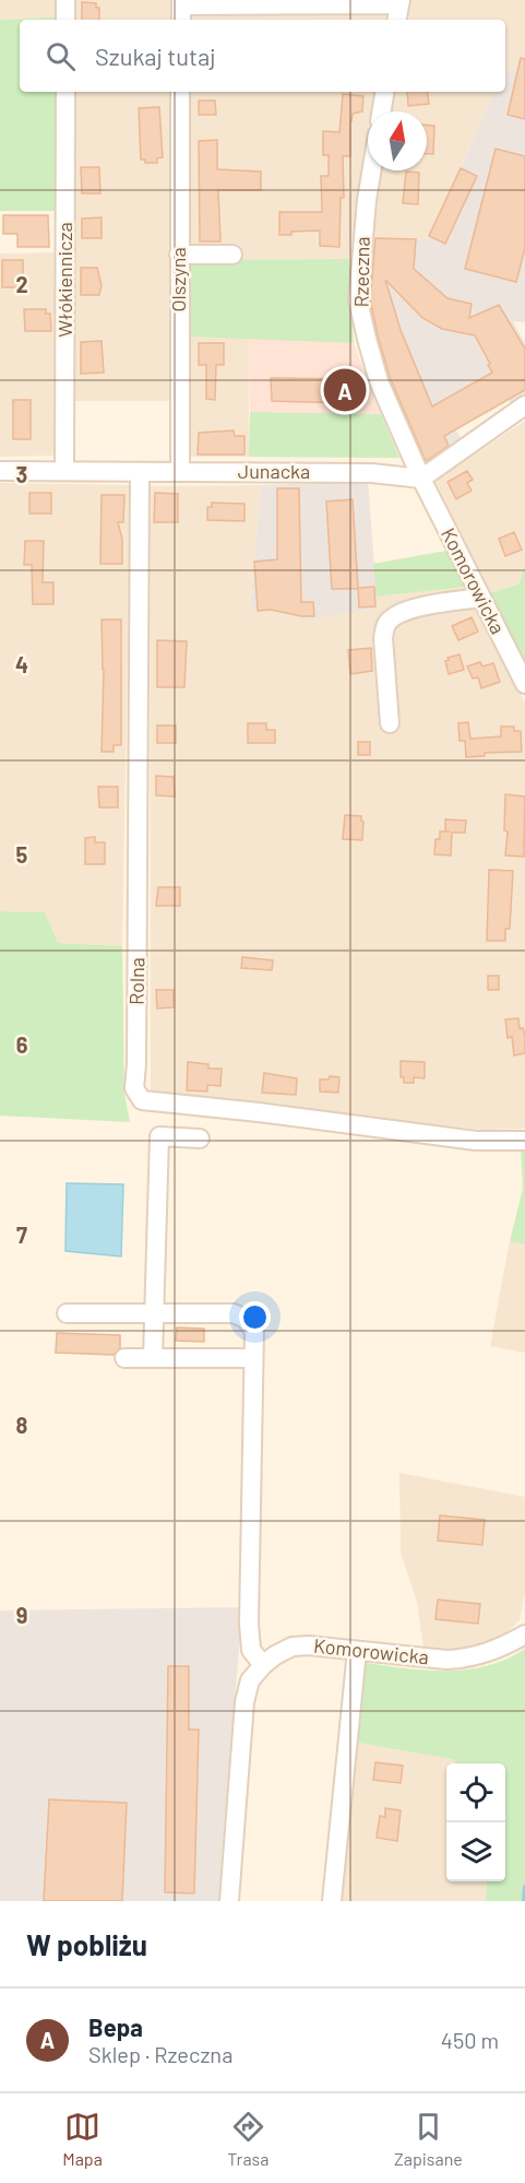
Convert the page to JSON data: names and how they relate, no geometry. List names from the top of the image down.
{
  "streets": {
    "street": [
      "Rzeczna",
      "Włókiennicza",
      "Olszyna",
      "Junacka",
      "Komorowicka",
      "Rolna"
    ]
  },
  "crossings": [
    ["Rzeczna", "Junacka"],
    ["Rzeczna", "Komorowicka"],
    ["Włókiennicza", "Junacka"],
    ["Olszyna", "Junacka"],
    ["Junacka", "Komorowicka"],
    ["Junacka", "Rolna"]
  ],
  "north": "top",
  "page": {
    "search": "Szukaj tutaj",
    "pins": "A",
    "heading": "W pobliżu",
    "list": [
      {
        "mark": "A",
        "name": "Bepa",
        "note": "Sklep · Rzeczna",
        "value": "450 m"
      }
    ],
    "nav": ["Mapa", "Trasa", "Zapisane"]
  },
  "grid": {
    "rows": [
      "2",
      "3",
      "4",
      "5",
      "6",
      "7",
      "8",
      "9"
    ]
  }
}
